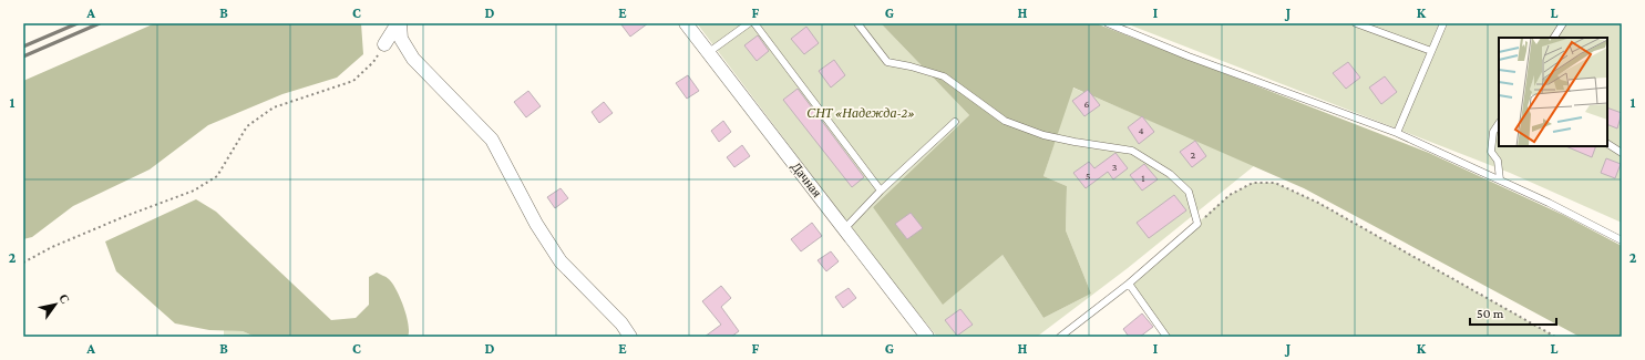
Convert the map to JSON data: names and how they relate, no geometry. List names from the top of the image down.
{
  "streets": {
    "street": ["Дачная"]
  },
  "parks": ["СНТ «Надежда-2»"],
  "house_numbers": [
    "6",
    "4",
    "2",
    "3",
    "5",
    "1"
  ],
  "scale_bar": "50 m",
  "north": "top right",
  "grid": {
    "columns": [
      "A",
      "B",
      "C",
      "D",
      "E",
      "F",
      "G",
      "H",
      "I",
      "J",
      "K",
      "L"
    ],
    "rows": ["1", "2"]
  }
}
